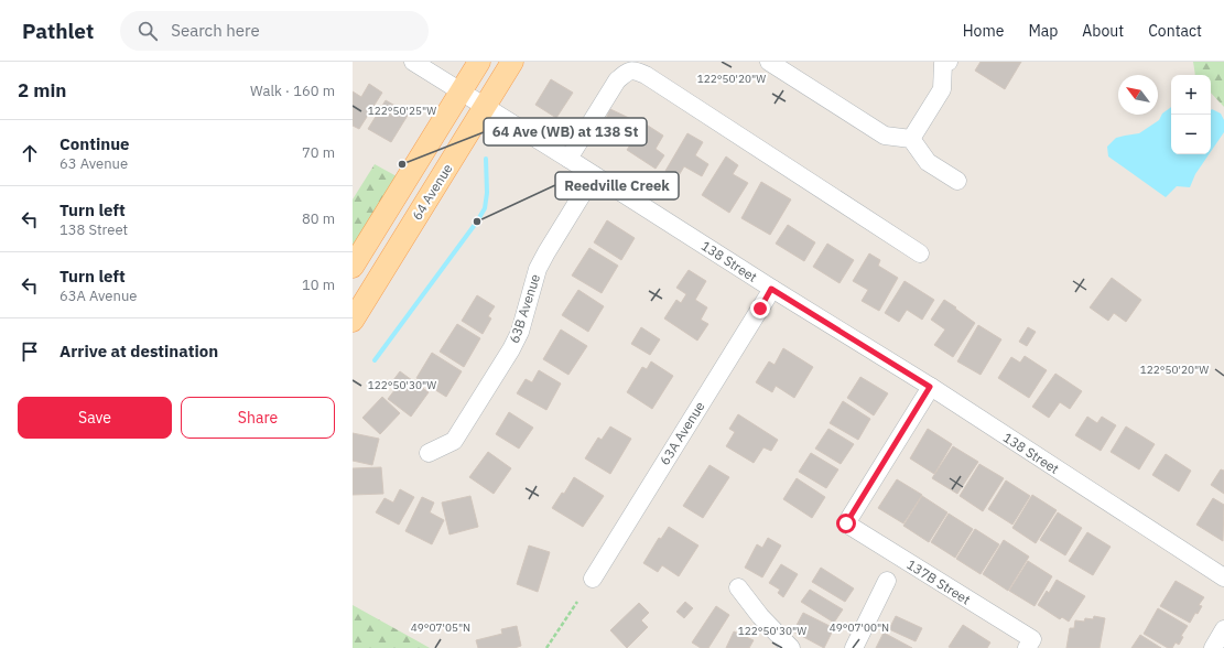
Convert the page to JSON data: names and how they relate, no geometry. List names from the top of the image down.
{
  "streets": {
    "main road": ["64 Avenue"],
    "street": [
      "138 Street",
      "63B Avenue",
      "63A Avenue",
      "137B Street"
    ]
  },
  "crossings": [
    ["64 Avenue", "138 Street"],
    ["138 Street", "63B Avenue"],
    ["138 Street", "63A Avenue"],
    ["138 Street", "137B Street"]
  ],
  "places": ["64 Ave (WB) at 138 St", "Reedville Creek"],
  "north": "top left",
  "page": {
    "header": "Pathlet",
    "search": "Search here",
    "nav": [
      "Home",
      "Map",
      "About",
      "Contact"
    ],
    "heading": ["2 min", "Walk · 160 m"],
    "map_buttons": ["+", "−"],
    "list": [
      ["Continue", "63 Avenue", "70 m"],
      ["Turn left", "138 Street", "80 m"],
      ["Turn left", "63A Avenue", "10 m"],
      "Arrive at destination"
    ],
    "buttons": ["Save", "Share"]
  },
  "coordinates": [
    "122°50'20\"W",
    "122°50'25\"W",
    "122°50'30\"W",
    "49°07'05\"N",
    "49°07'00\"N"
  ]
}
